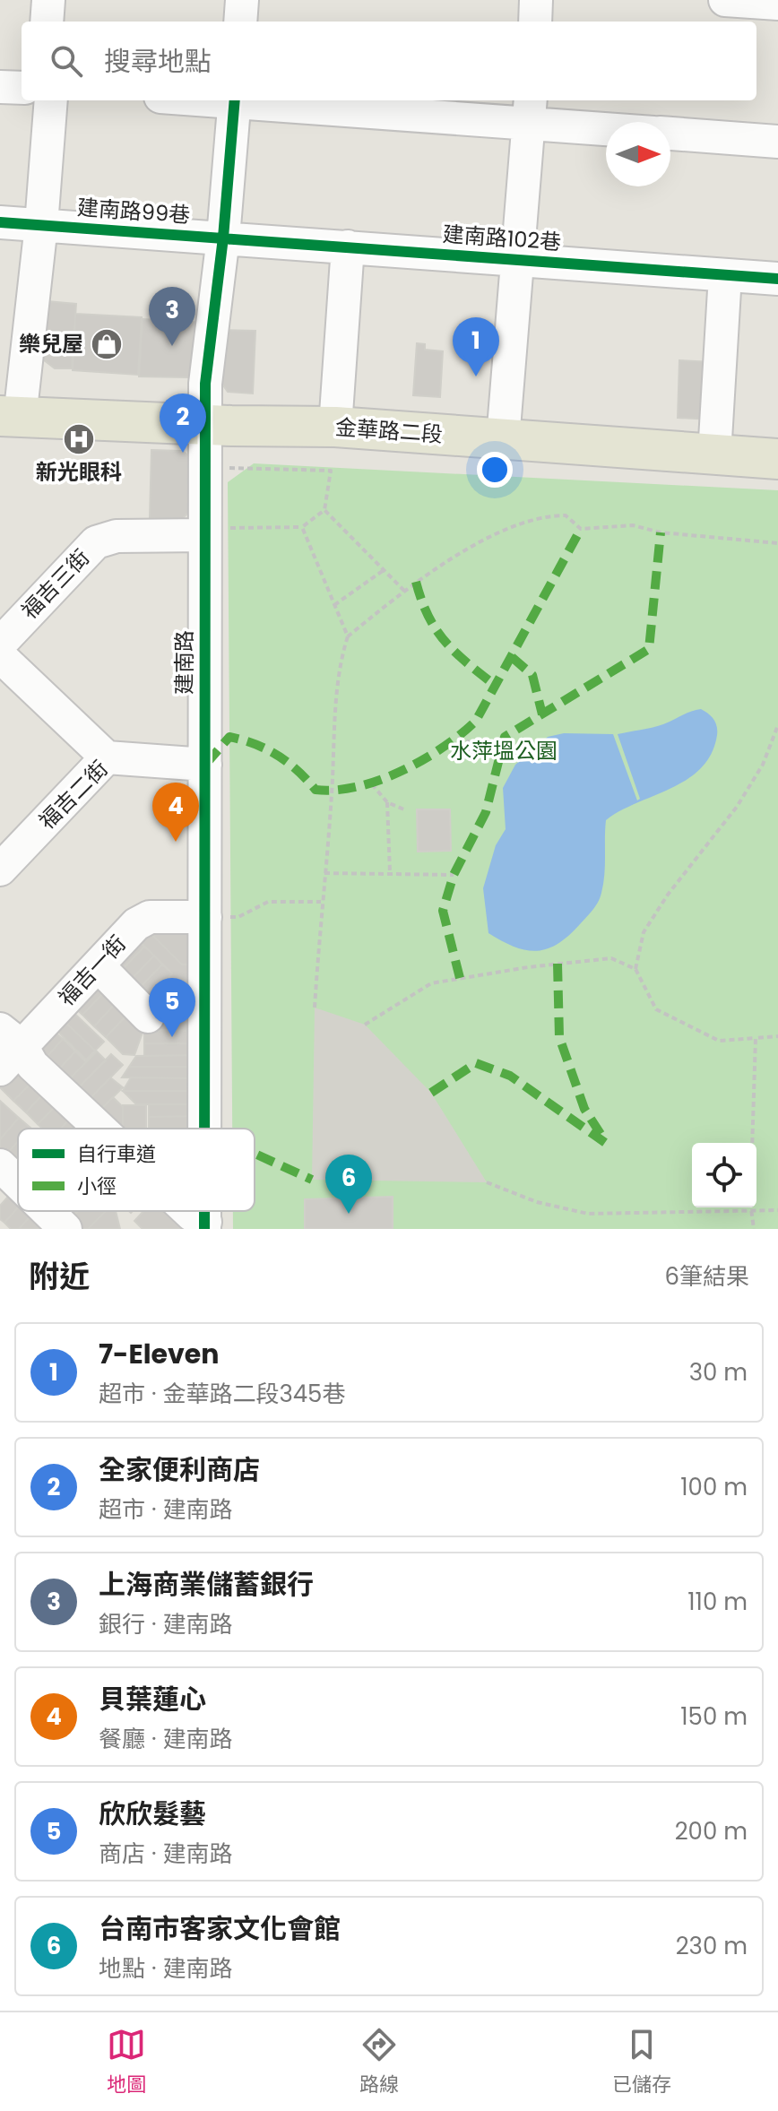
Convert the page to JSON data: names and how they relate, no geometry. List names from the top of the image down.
{
  "streets": {
    "main road": ["金華路二段"],
    "street": [
      "建南路99巷",
      "建南路102巷",
      "福吉三街",
      "建南路",
      "福吉二街",
      "福吉一街"
    ]
  },
  "crossings": [
    ["建南路99巷", "建南路102巷"],
    ["建南路99巷", "建南路"],
    ["建南路102巷", "建南路"],
    ["金華路二段", "建南路"],
    ["福吉三街", "建南路"],
    ["建南路", "福吉二街"],
    ["建南路", "福吉一街"]
  ],
  "parks": ["水萍塭公園"],
  "places": {
    "shop": ["樂兒屋"],
    "hospital": ["新光眼科"]
  },
  "legend": ["自行車道", "小徑"],
  "north": "right",
  "page": {
    "search": "搜尋地點",
    "pins": [
      "3",
      "1",
      "2",
      "4",
      "5",
      "6"
    ],
    "heading": ["附近", "6筆結果"],
    "list": [
      {
        "mark": "1",
        "name": "7-Eleven",
        "note": "超市 · 金華路二段345巷",
        "value": "30 m"
      },
      {
        "mark": "2",
        "name": "全家便利商店",
        "note": "超市 · 建南路",
        "value": "100 m"
      },
      {
        "mark": "3",
        "name": "上海商業儲蓄銀行",
        "note": "銀行 · 建南路",
        "value": "110 m"
      },
      {
        "mark": "4",
        "name": "貝葉蓮心",
        "note": "餐廳 · 建南路",
        "value": "150 m"
      },
      {
        "mark": "5",
        "name": "欣欣髮藝",
        "note": "商店 · 建南路",
        "value": "200 m"
      },
      {
        "mark": "6",
        "name": "台南市客家文化會館",
        "note": "地點 · 建南路",
        "value": "230 m"
      }
    ],
    "nav": ["地圖", "路線", "已儲存"]
  }
}
